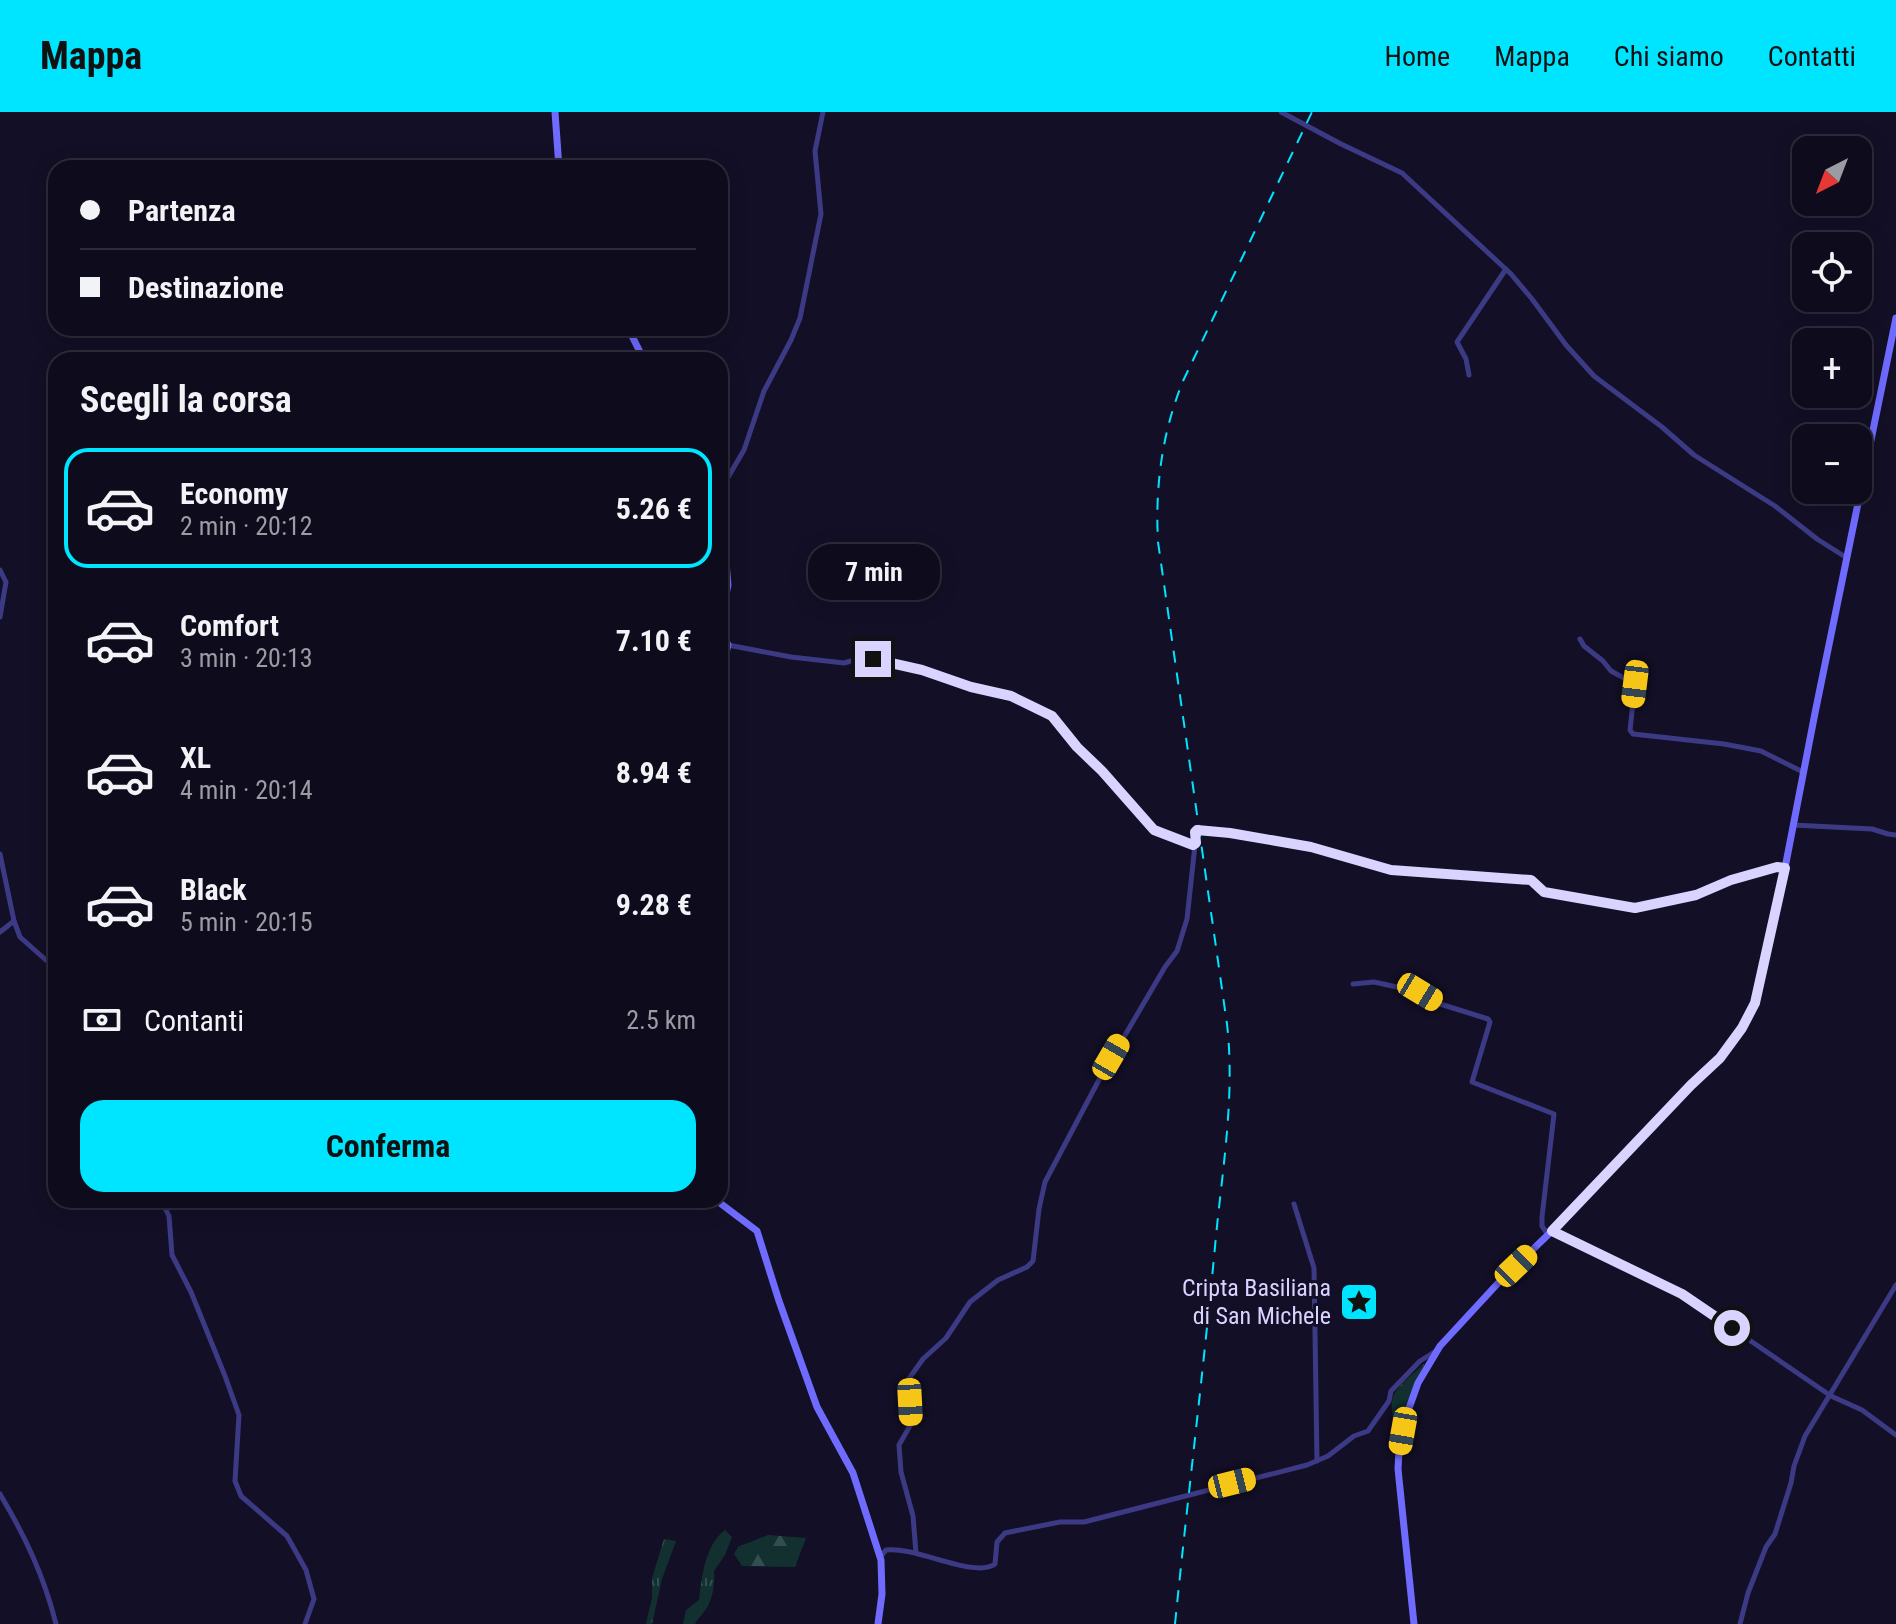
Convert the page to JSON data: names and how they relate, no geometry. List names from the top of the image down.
{
  "places": {
    "place": ["Cripta Basiliana di San Michele"]
  },
  "north": "bottom left",
  "page": {
    "header": "Mappa",
    "nav": [
      "Home",
      "Mappa",
      "Chi siamo",
      "Contatti"
    ],
    "map_buttons": ["+", "−"],
    "banner": ["Partenza", "Destinazione"],
    "heading": "Scegli la corsa",
    "list": [
      {
        "name": "Economy",
        "note": "2 min · 20:12",
        "value": "5.26 €"
      },
      {
        "name": "Comfort",
        "note": "3 min · 20:13",
        "value": "7.10 €"
      },
      {
        "name": "XL",
        "note": "4 min · 20:14",
        "value": "8.94 €"
      },
      {
        "name": "Black",
        "note": "5 min · 20:15",
        "value": "9.28 €"
      }
    ],
    "bubble": "7 min",
    "pay": ["Contanti", "2.5 km"],
    "buttons": "Conferma"
  }
}
